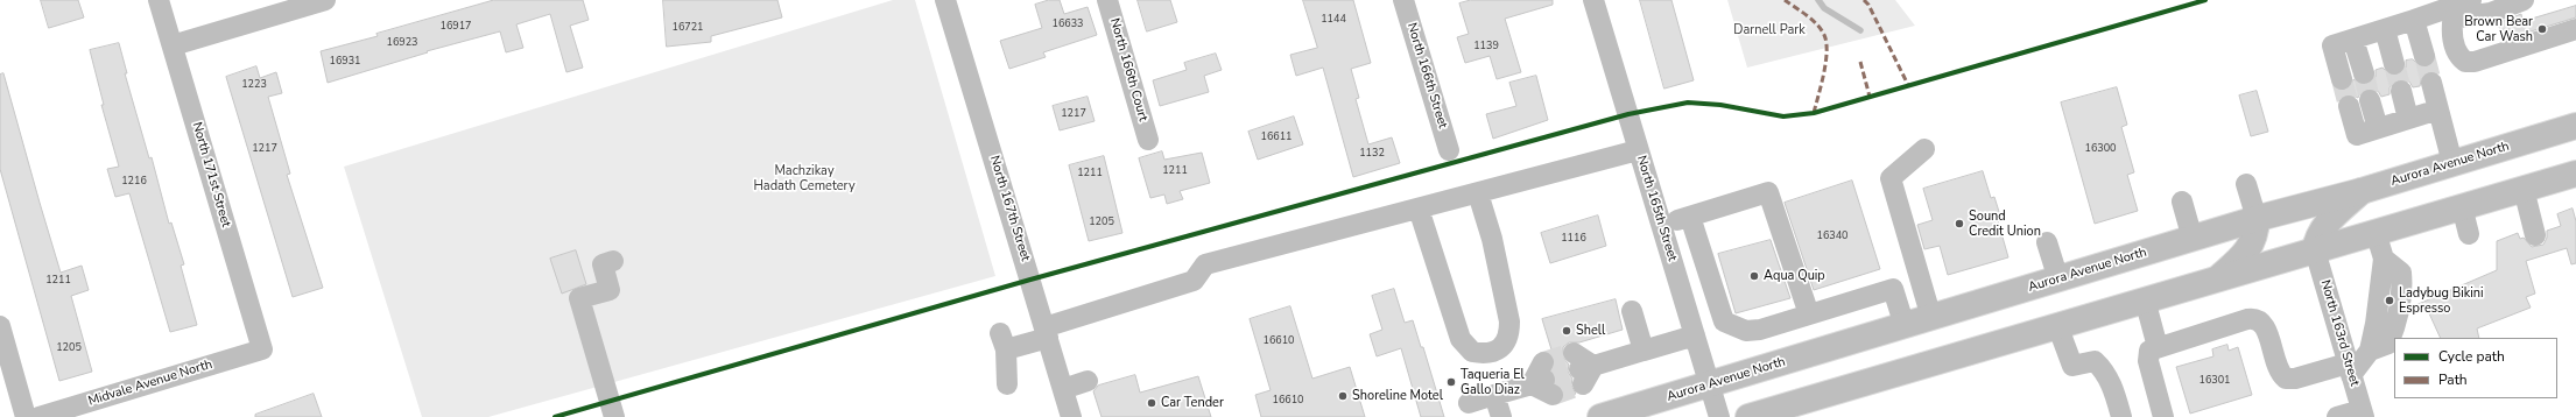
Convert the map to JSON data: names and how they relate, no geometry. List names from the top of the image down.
{
  "streets": {
    "main road": ["Aurora Avenue North"],
    "street": [
      "North 166th Court",
      "North 166th Street",
      "North 171st Street",
      "North 167th Street",
      "North 165th Street",
      "North 163rd Street",
      "Midvale Avenue North"
    ]
  },
  "crossings": [
    ["Aurora Avenue North", "North 165th Street"],
    ["North 171st Street", "Midvale Avenue North"]
  ],
  "parks": ["Darnell Park", "Machzikay Hadath Cemetery"],
  "places": [
    "Brown Bear Car Wash",
    "Sound Credit Union",
    "Aqua Quip",
    "Ladybug Bikini Espresso",
    "Shell",
    "Taqueria El Gallo Diaz",
    "Shoreline Motel",
    "Car Tender"
  ],
  "house_numbers": [
    "1144",
    "16633",
    "16917",
    "16721",
    "16923",
    "1139",
    "16931",
    "1223",
    "1217",
    "16611",
    "1217",
    "16300",
    "1132",
    "1211",
    "1211",
    "1216",
    "1205",
    "16340",
    "1116",
    "1211",
    "16610",
    "1205",
    "16301",
    "16610"
  ],
  "legend": ["Cycle path", "Path"]
}
